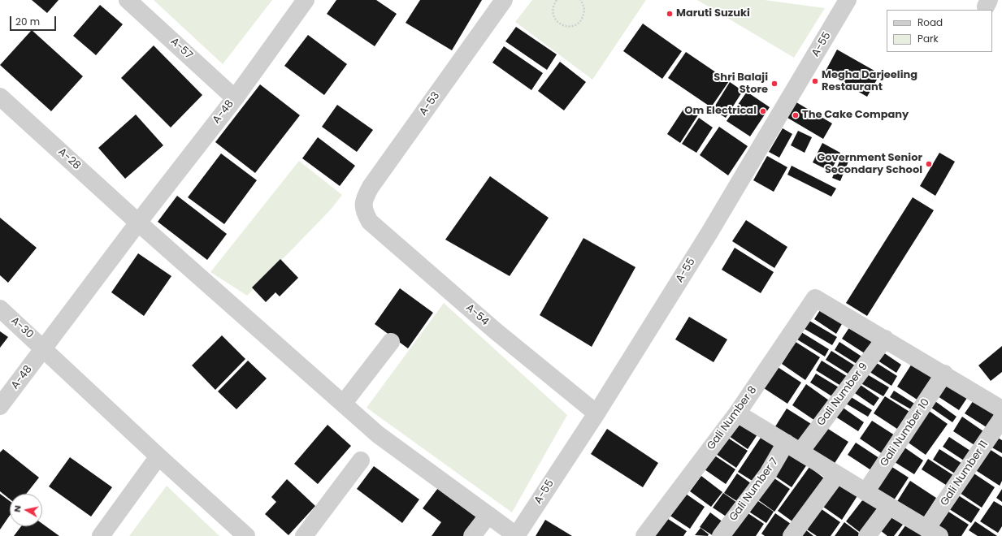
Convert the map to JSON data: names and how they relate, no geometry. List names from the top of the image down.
{
  "streets": {
    "street": [
      "A-55",
      "A-57",
      "A-53",
      "A-48",
      "A-28",
      "A-54",
      "A-30",
      "Gali Number 9",
      "Gali Number 8",
      "Gali Number 10",
      "Gali Number 11",
      "Gali Number 7"
    ]
  },
  "crossings": [
    ["A-55", "A-28"],
    ["A-55", "A-54"],
    ["A-57", "A-48"],
    ["A-53", "A-54"],
    ["A-48", "A-28"],
    ["A-48", "A-30"],
    ["Gali Number 9", "Gali Number 8"],
    ["Gali Number 9", "Gali Number 7"]
  ],
  "places": [
    "Maruti Suzuki",
    "Megha Darjeeling Restaurant",
    "Shri Balaji Store",
    "Om Electrical",
    "The Cake Company",
    "Government Senior Secondary School"
  ],
  "legend": ["Road", "Park"],
  "scale_bar": "20 m",
  "north": "left"
}
